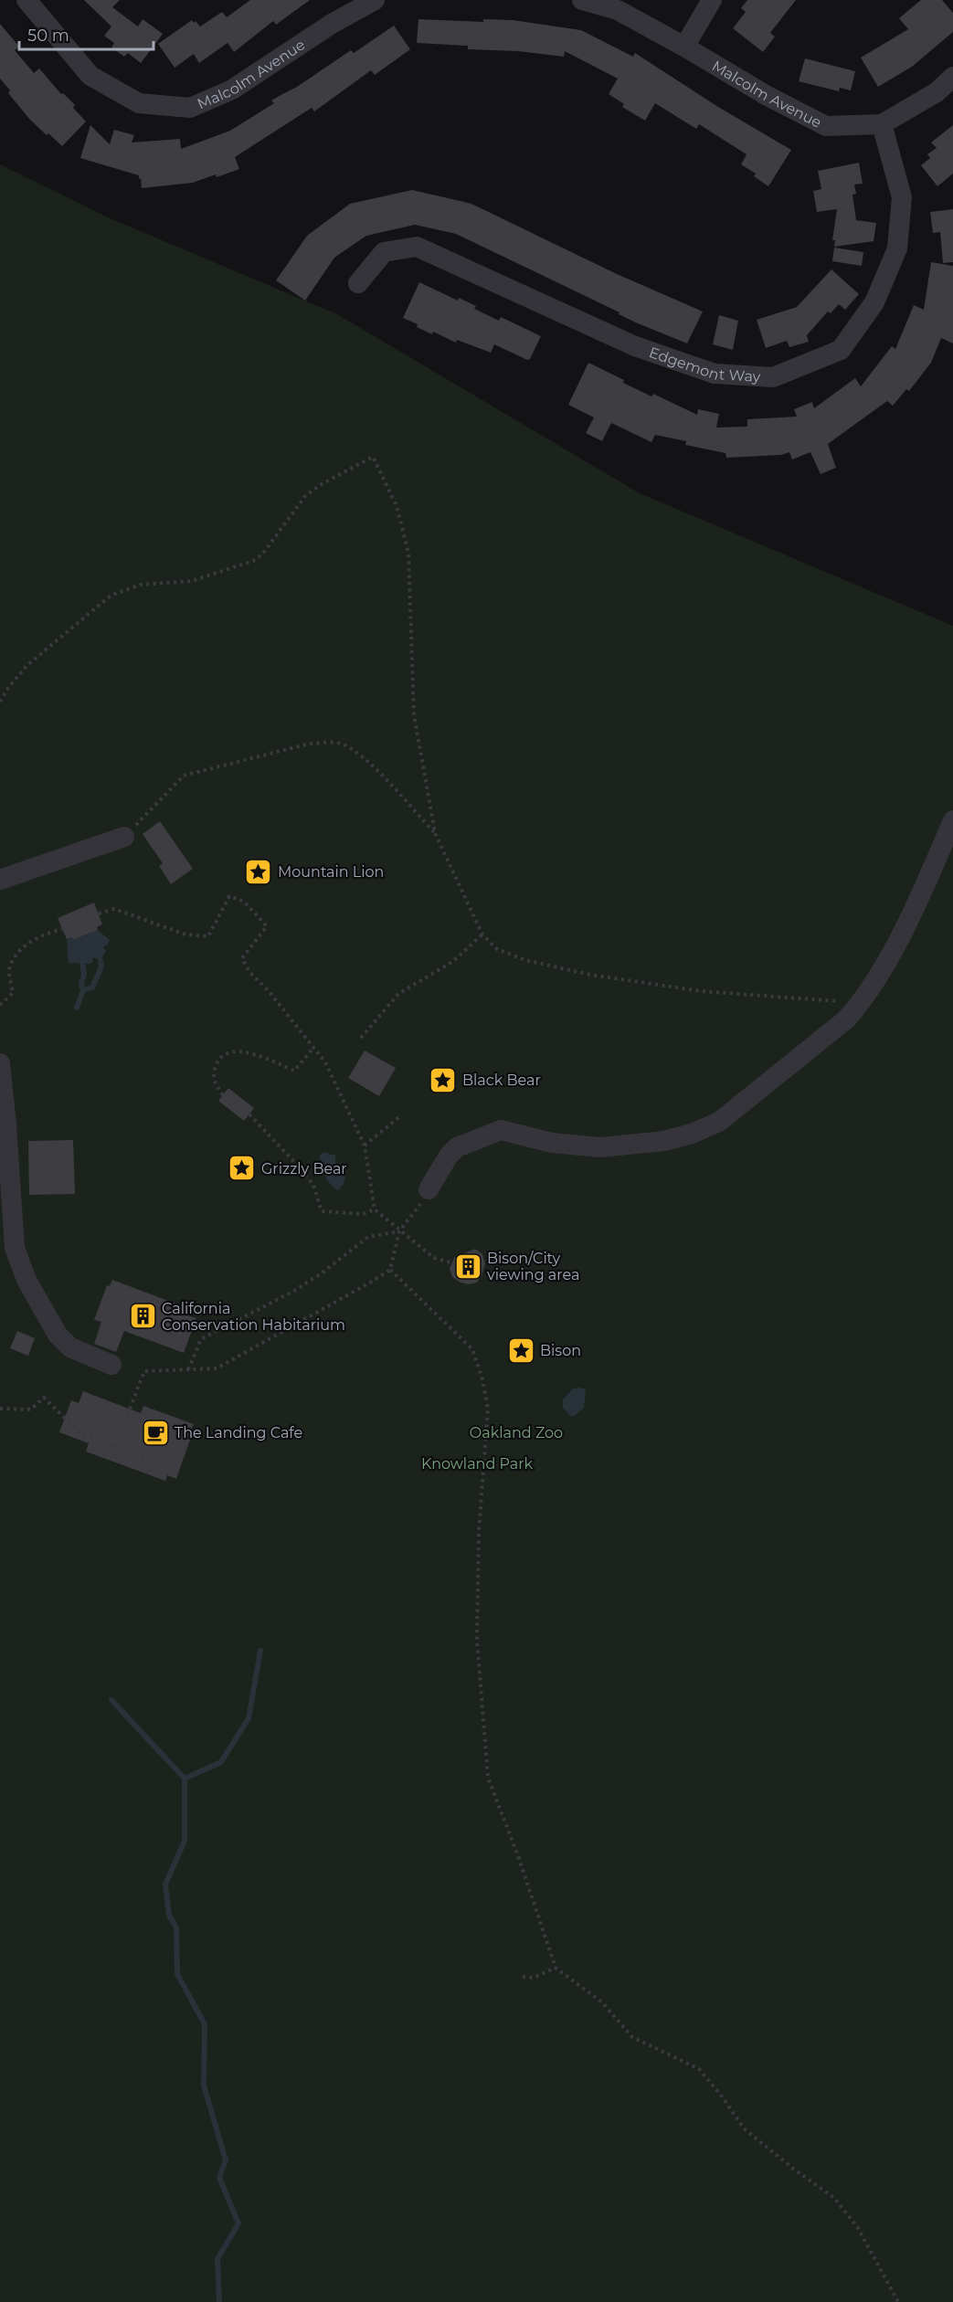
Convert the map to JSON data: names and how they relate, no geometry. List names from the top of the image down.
{
  "streets": {
    "street": ["Malcolm Avenue", "Edgemont Way"]
  },
  "crossings": [
    ["Malcolm Avenue", "Edgemont Way"]
  ],
  "parks": ["Oakland Zoo", "Knowland Park"],
  "places": {
    "place": [
      "Mountain Lion",
      "Black Bear",
      "Grizzly Bear",
      "Bison"
    ],
    "building": ["Bison/City viewing area", "California Conservation Habitarium"],
    "cafe": ["The Landing Cafe"]
  },
  "scale_bar": "50 m"
}
